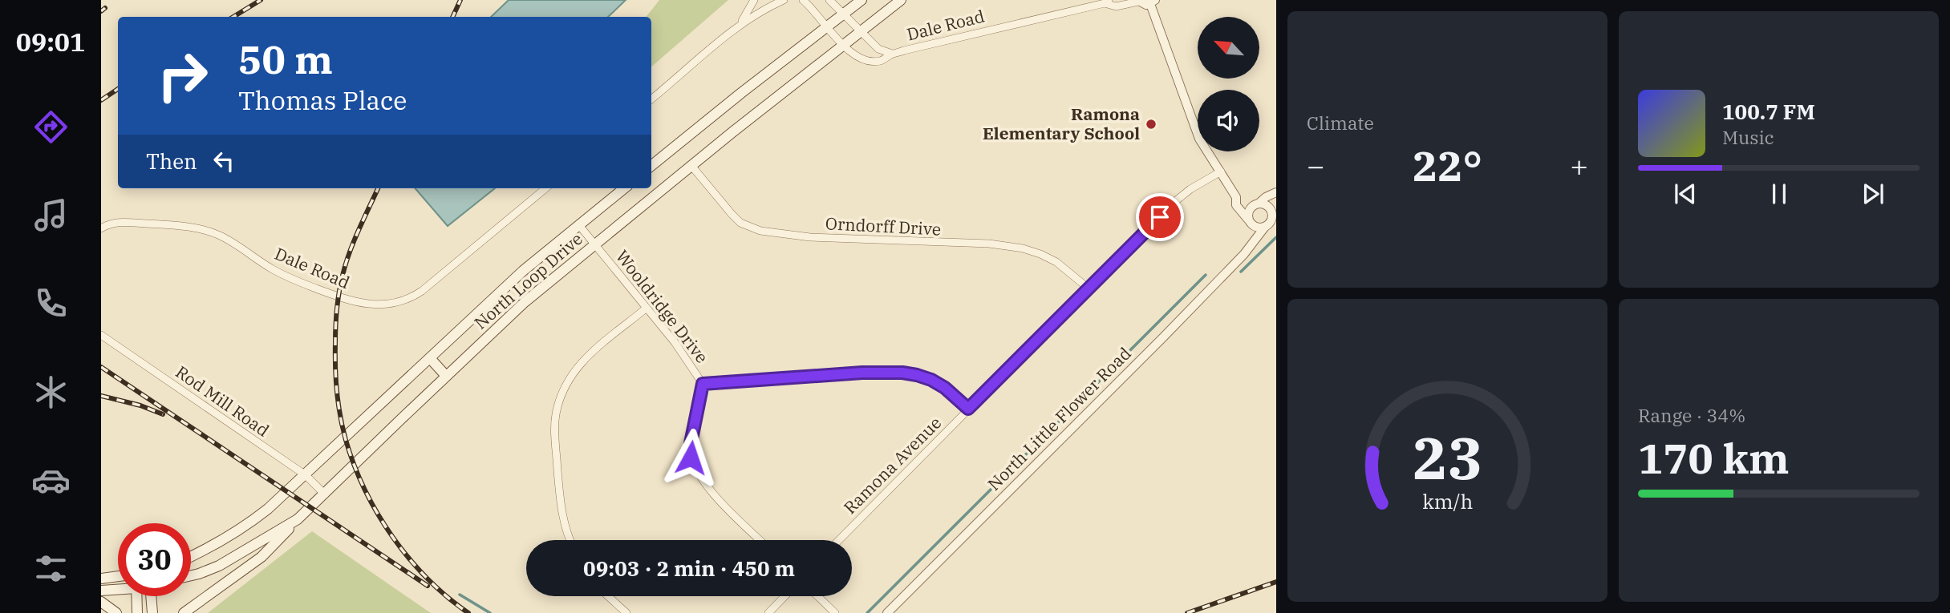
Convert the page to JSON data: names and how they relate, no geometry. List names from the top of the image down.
{
  "streets": {
    "main road": ["North Loop Drive"],
    "street": [
      "Dale Road",
      "Orndorff Drive",
      "Wooldridge Drive",
      "Rod Mill Road",
      "North Little Flower Road",
      "Ramona Avenue"
    ]
  },
  "crossings": [
    ["Dale Road", "North Loop Drive"],
    ["Orndorff Drive", "North Loop Drive"],
    ["Orndorff Drive", "Ramona Avenue"],
    ["North Loop Drive", "Wooldridge Drive"],
    ["North Loop Drive", "Rod Mill Road"]
  ],
  "places": ["Ramona Elementary School"],
  "north": "top left",
  "page": {
    "tabs": "09:01",
    "tile": [
      "Climate",
      ["Range · 34%", "170 km"]
    ],
    "turn": ["50 m", "Thomas Place"],
    "song": ["100.7 FM", "Music"],
    "then": "Then",
    "heat": ["−", "22°", "+"],
    "limit": "30",
    "trip": "09:03 · 2 min · 450 m",
    "gauge": ["23", "km/h"]
  }
}
